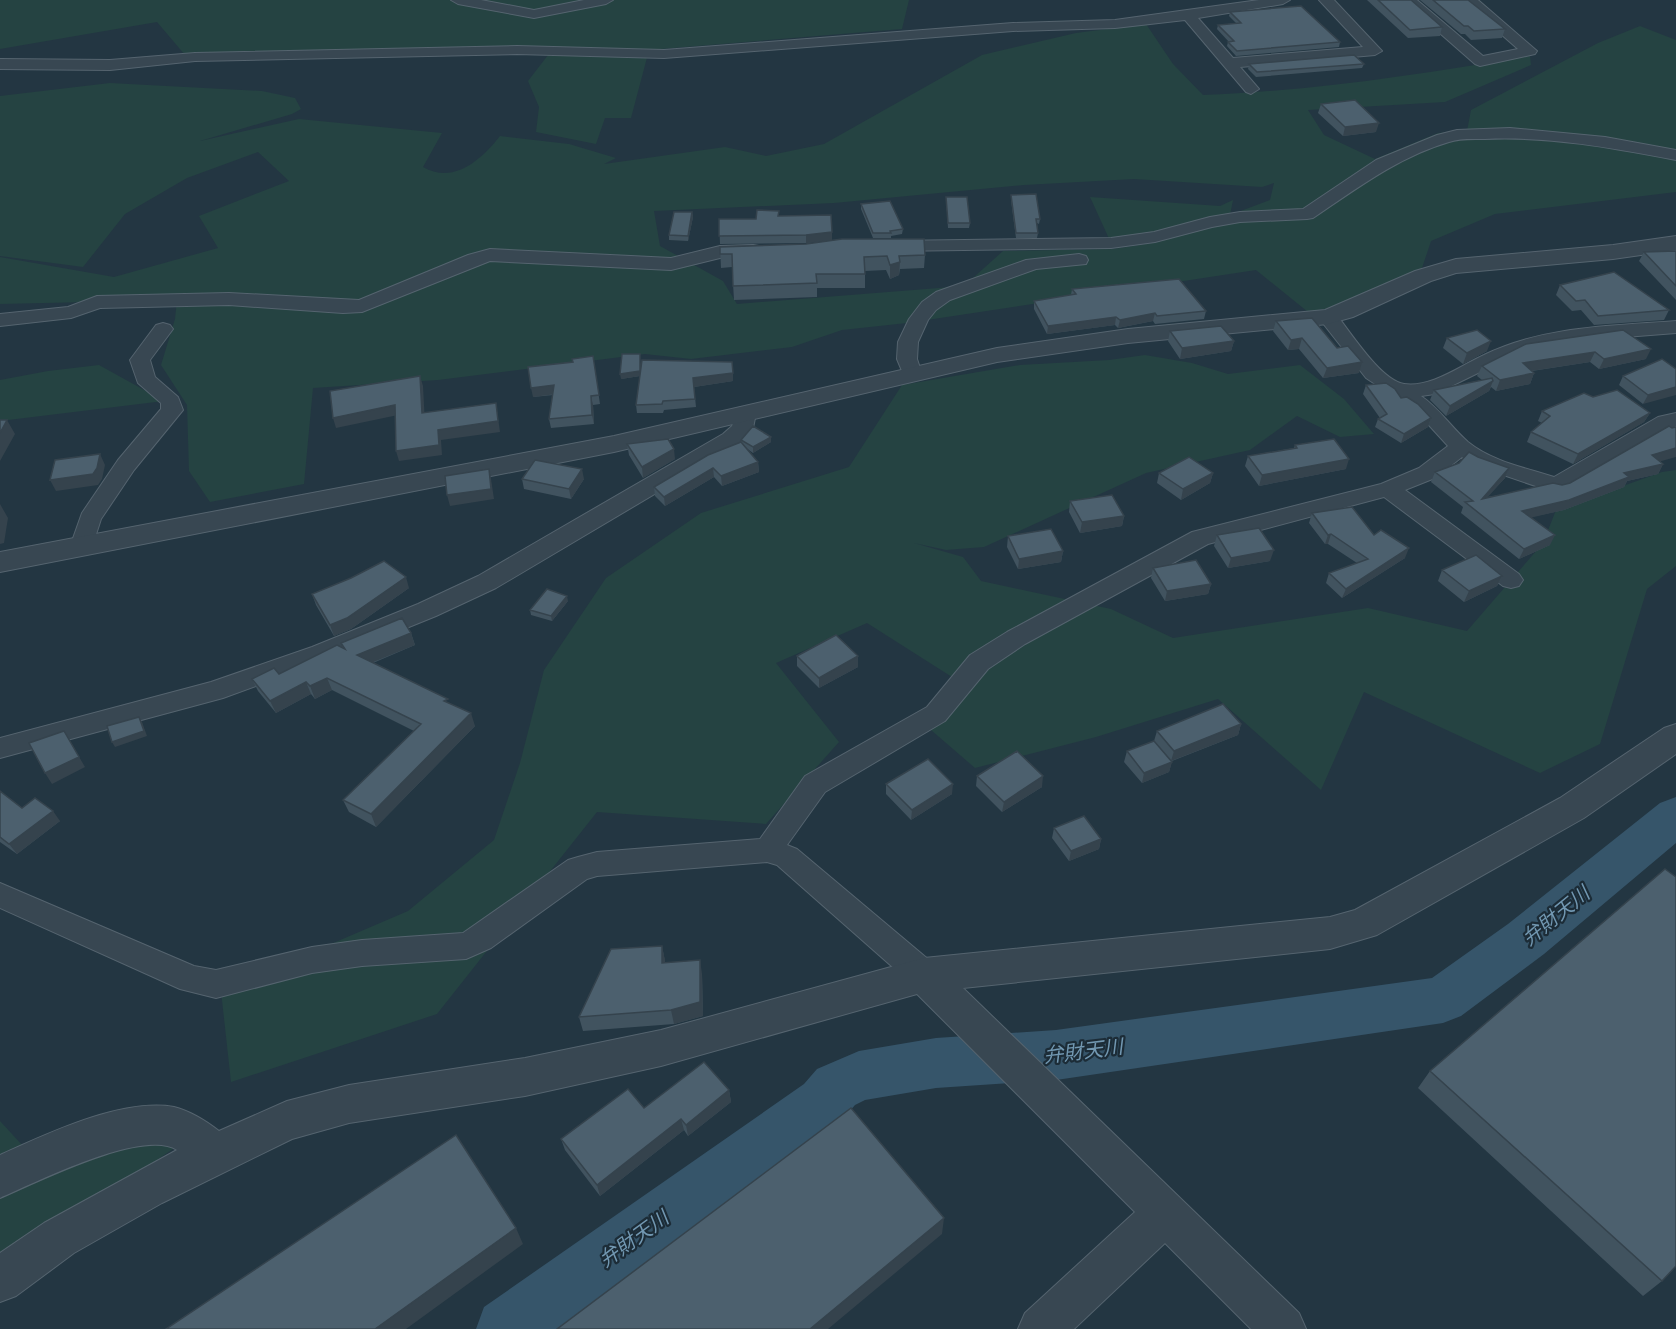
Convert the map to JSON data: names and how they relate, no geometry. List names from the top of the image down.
{
  "water": ["弁財天川"]
}
